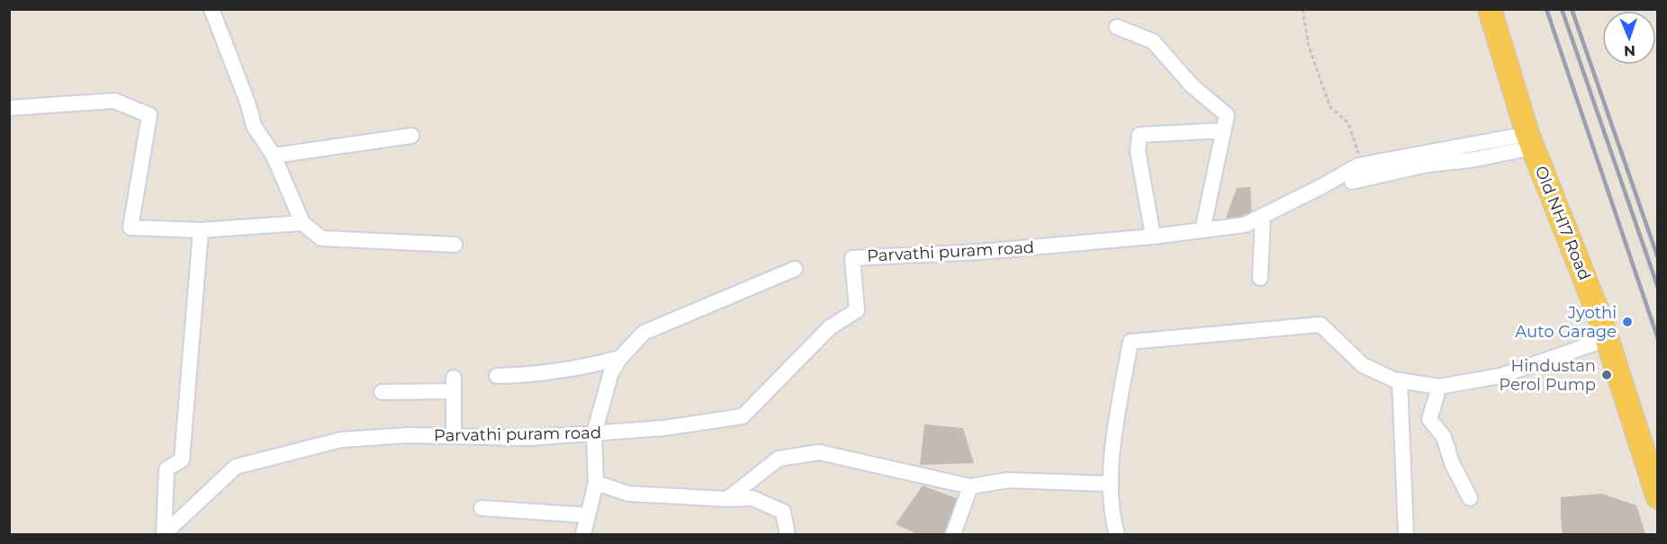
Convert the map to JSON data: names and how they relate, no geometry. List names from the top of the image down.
{
  "streets": {
    "main road": ["Old NH17 Road"],
    "street": ["Parvathi puram road"]
  },
  "crossings": [
    ["Old NH17 Road", "Parvathi puram road"]
  ],
  "places": ["Jyothi Auto Garage", "Hindustan Perol Pump"],
  "north": "bottom"
}
